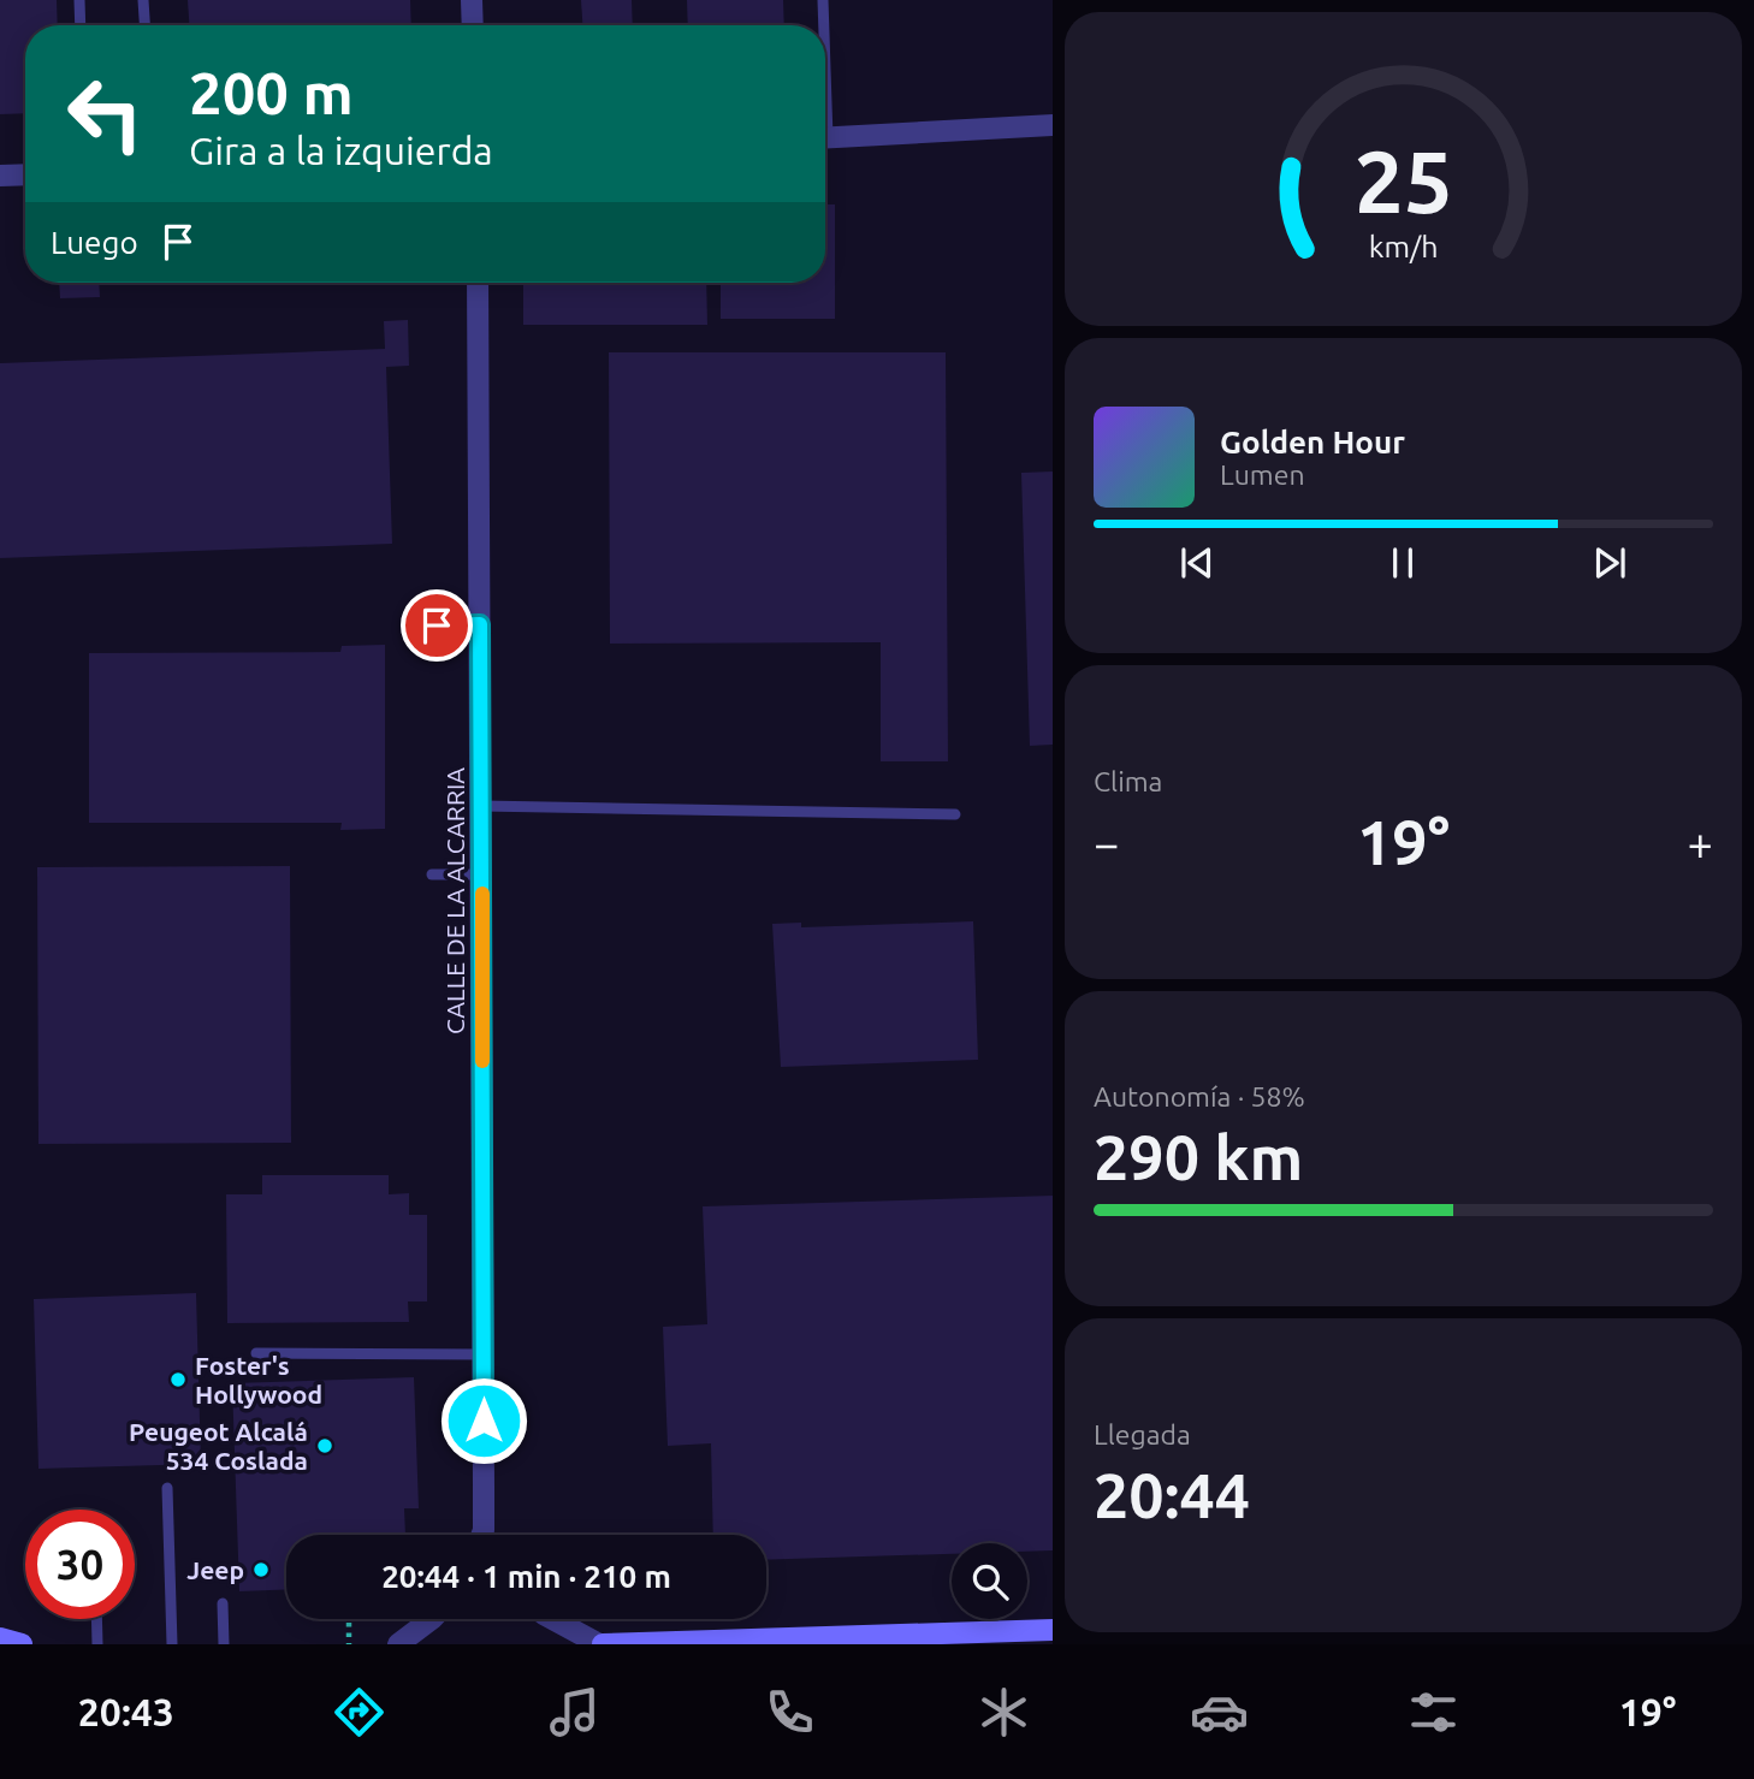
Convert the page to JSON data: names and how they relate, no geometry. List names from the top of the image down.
{
  "streets": {
    "street": ["CALLE DE LA ALCARRIA"]
  },
  "places": ["Foster's Hollywood", "Peugeot Alcalá 534 Coslada", "Jeep"],
  "page": {
    "turn": ["200 m", "Gira a la izquierda"],
    "then": "Luego",
    "song": ["Golden Hour", "Lumen"],
    "tile": [
      "Clima",
      ["Autonomía · 58%", "290 km"],
      ["Llegada", "20:44"]
    ],
    "heat": ["−", "19°", "+"],
    "limit": "30",
    "trip": "20:44 · 1 min · 210 m",
    "tabs": ["20:43", "19°"],
    "gauge": ["25", "km/h"]
  }
}
